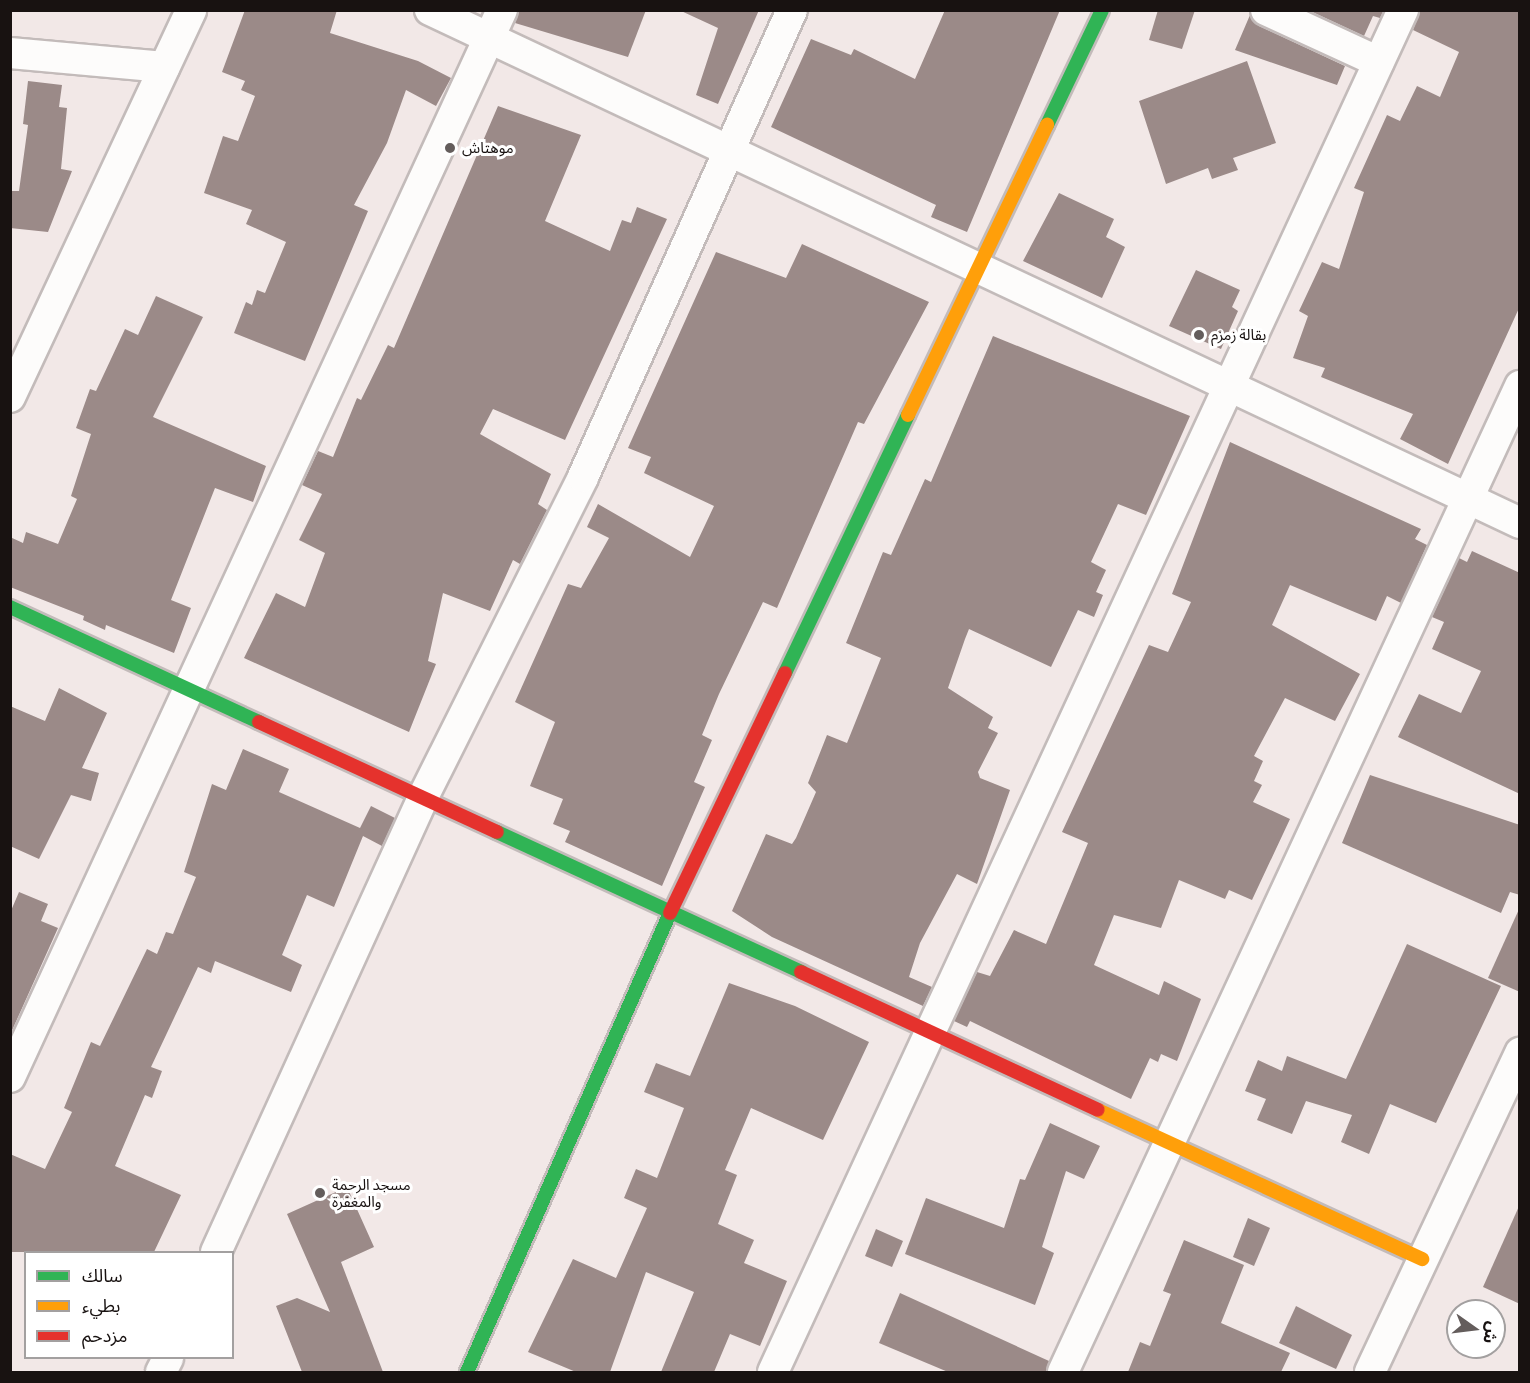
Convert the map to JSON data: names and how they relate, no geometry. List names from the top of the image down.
{
  "places": ["موهتاش", "بقالة زمزم", "مسجد الرحمة والمغفرة"],
  "legend": ["سالك", "بطيء", "مزدحم"],
  "north": "right"
}
